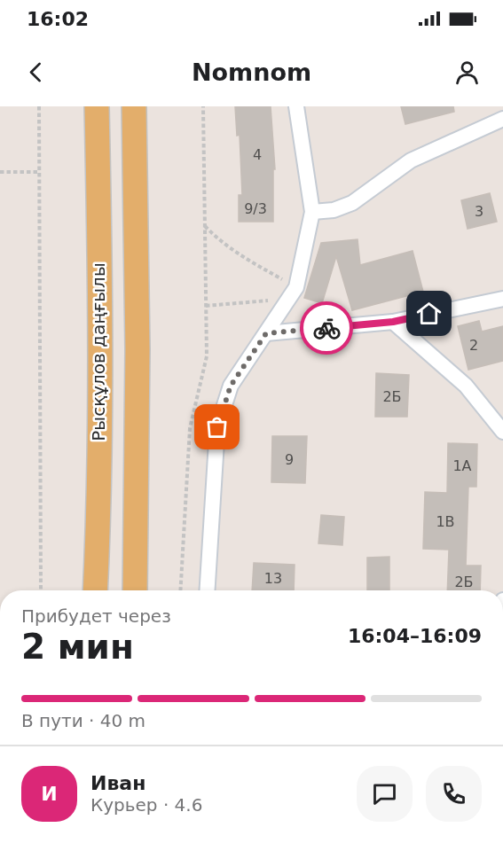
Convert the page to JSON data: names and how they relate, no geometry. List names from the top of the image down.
{
  "streets": {
    "main road": ["Рысқұлов даңғылы"]
  },
  "house_numbers": [
    "4",
    "9/3",
    "3",
    "2",
    "2Б",
    "9",
    "1А",
    "1В",
    "13",
    "2Б"
  ],
  "page": {
    "status": "16:02",
    "header": "Nomnom",
    "heading": ["2 мин", "Прибудет через", "16:04–16:09"],
    "panel": ["Иван", "Курьер · 4.6"],
    "bar": "В пути · 40 m",
    "round": "И"
  }
}
